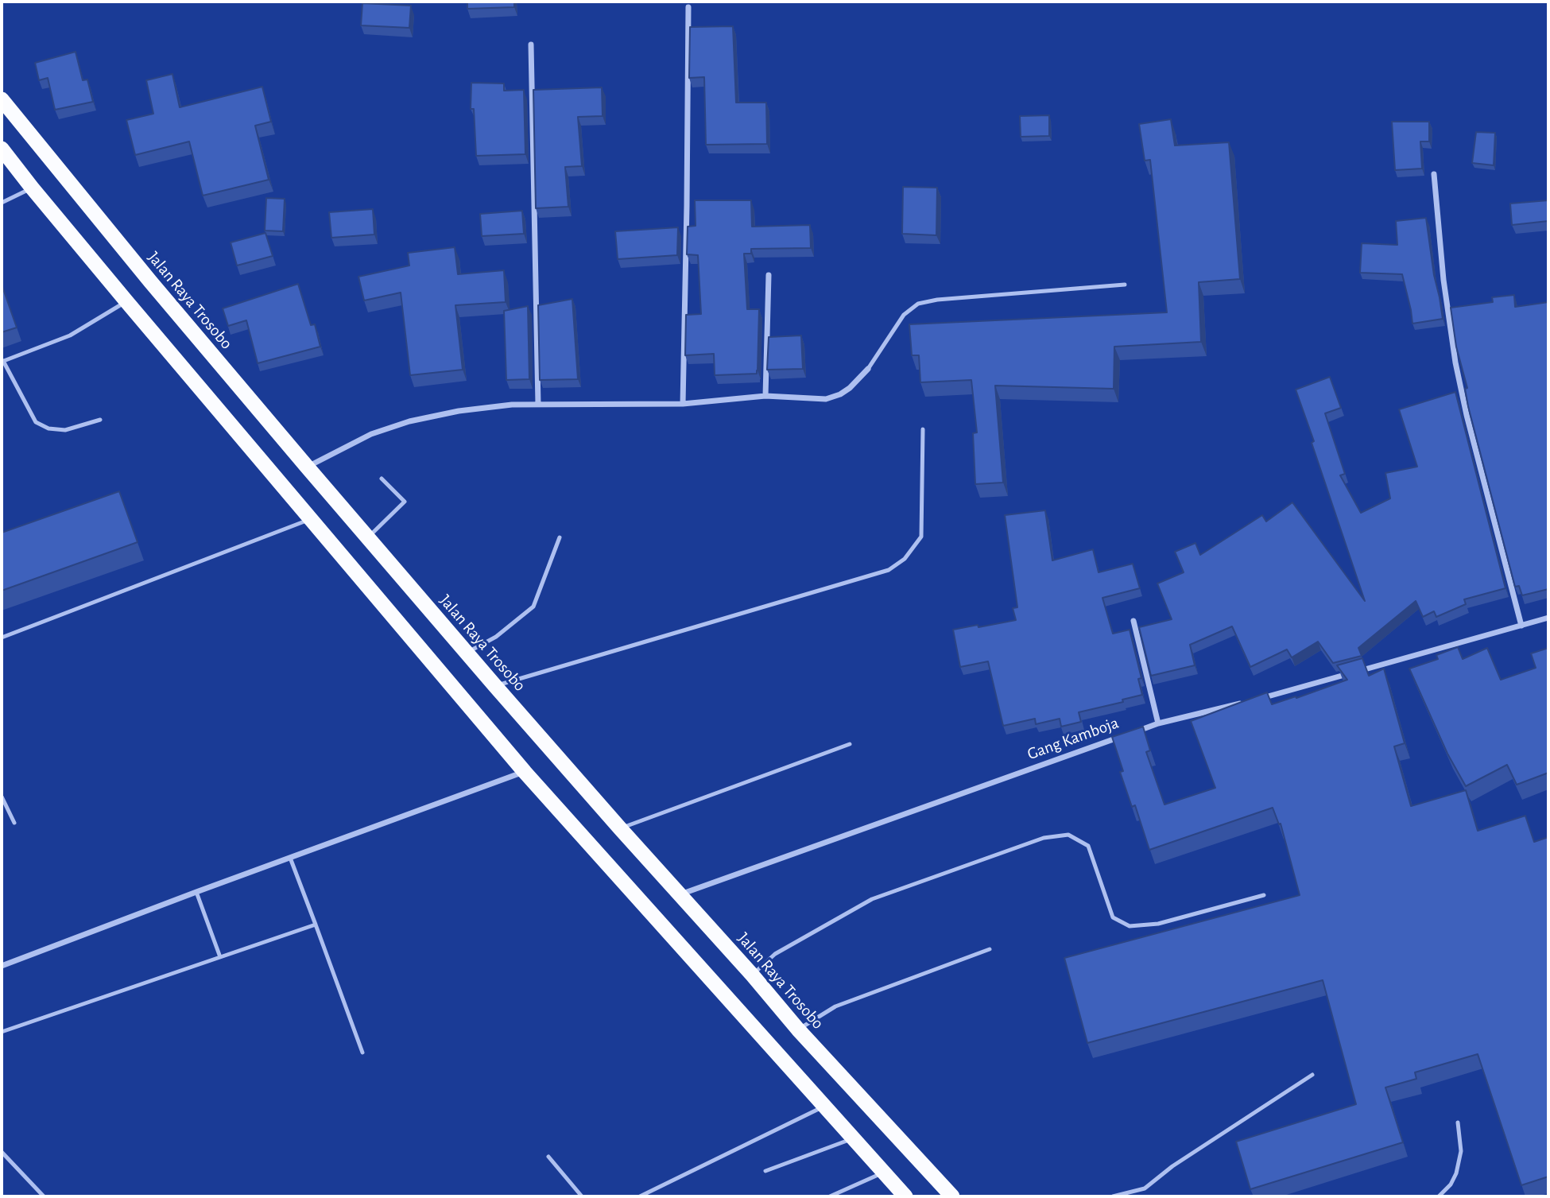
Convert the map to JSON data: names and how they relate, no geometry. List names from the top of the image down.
{
  "streets": {
    "highway": ["Jalan Raya Trosobo"],
    "street": ["Gang Kamboja"]
  },
  "crossings": [
    ["Jalan Raya Trosobo", "Gang Kamboja"]
  ]
}
